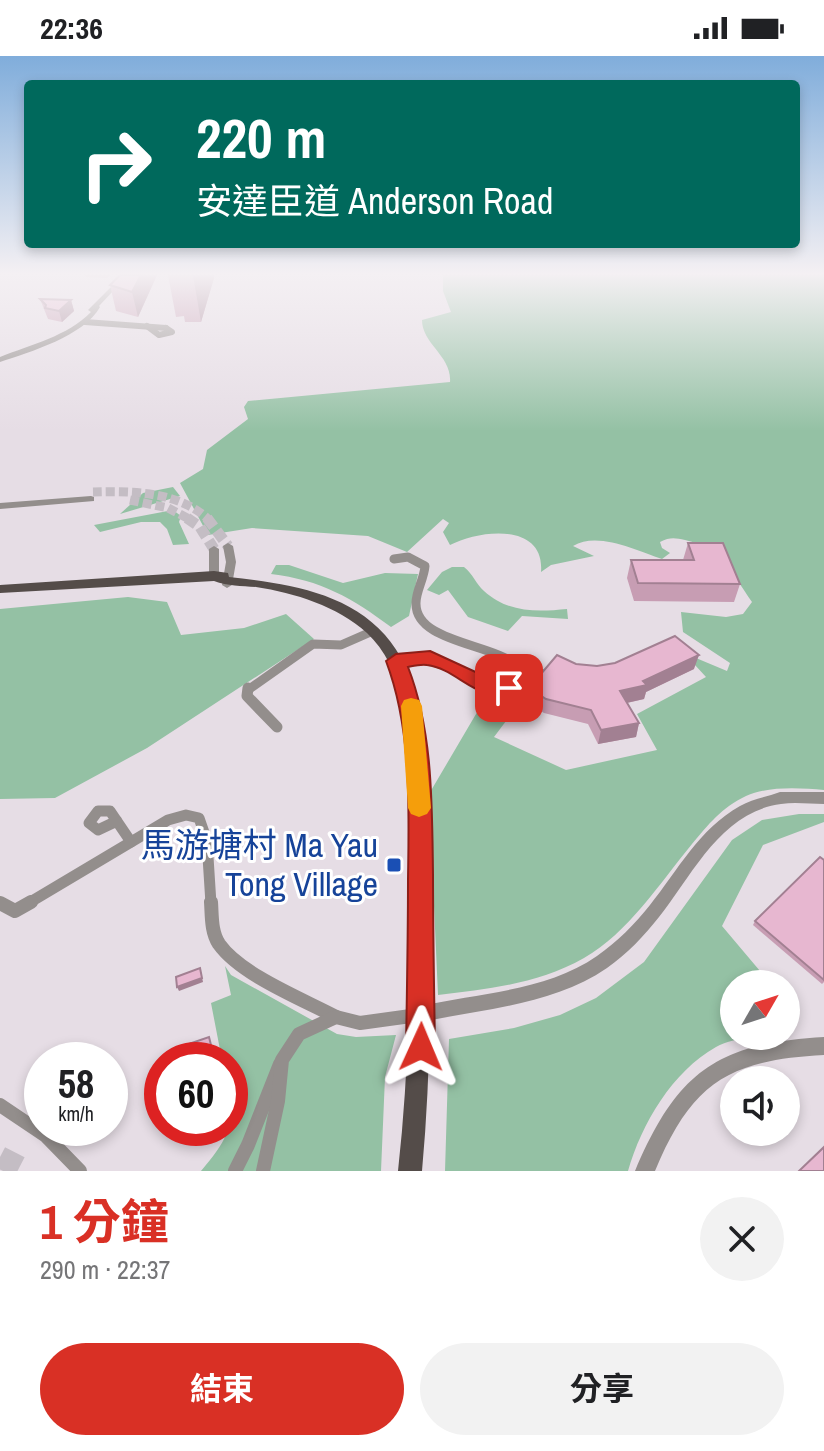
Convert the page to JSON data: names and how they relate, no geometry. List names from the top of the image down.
{
  "places": {
    "transit": ["馬游塘村 Ma Yau Tong Village"]
  },
  "north": "top right",
  "page": {
    "status": "22:36",
    "turn": ["220 m", "安達臣道 Anderson Road"],
    "speed": "58 km/h",
    "limit": "60",
    "heading": ["1 分鐘", "290 m · 22:37"],
    "buttons": ["結束", "分享"]
  }
}
